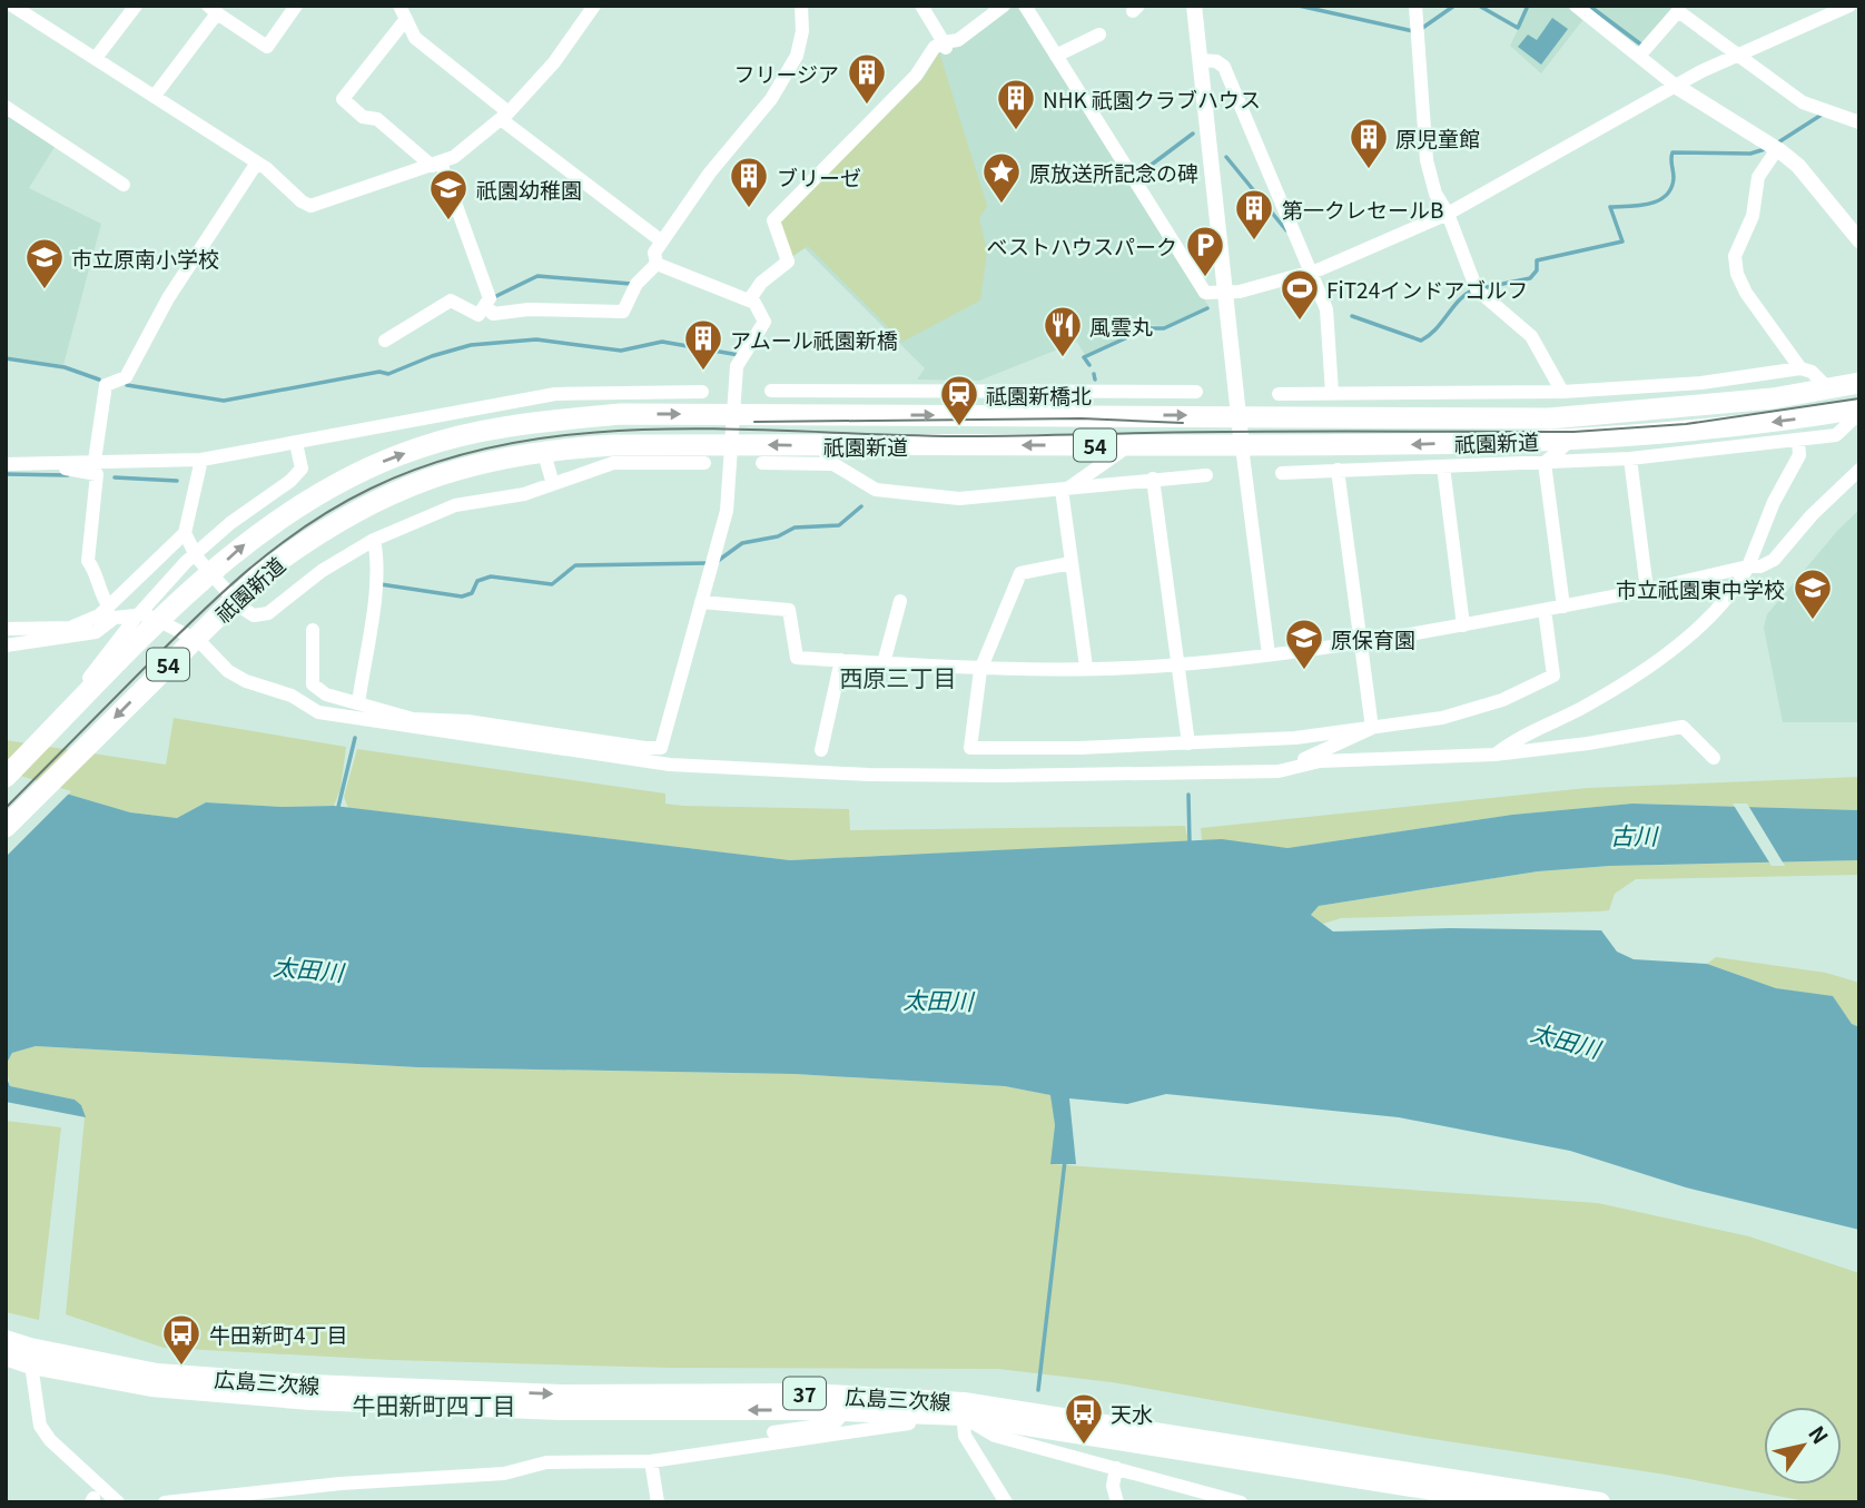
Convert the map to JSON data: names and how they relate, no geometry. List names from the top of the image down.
{
  "streets": {
    "highway": ["祇園新道", "54"],
    "main road": ["広島三次線", "37"]
  },
  "districts": ["西原三丁目", "牛田新町四丁目"],
  "water": ["古川", "太田川"],
  "places": {
    "building": [
      "フリージア",
      "NHK 祇園クラブハウス",
      "原児童館",
      "ブリーゼ",
      "第一クレセールB",
      "アムール祇園新橋"
    ],
    "place": ["原放送所記念の碑"],
    "school or university": [
      "祇園幼稚園",
      "市立原南小学校",
      "市立祇園東中学校",
      "原保育園"
    ],
    "parking": ["ベストハウスパーク"],
    "sports": ["FiT24インドアゴルフ"],
    "restaurant": ["風雲丸"],
    "station": ["祗園新橋北"],
    "bus stop": ["牛田新町4丁目", "天水"]
  },
  "north": "top right"
}
